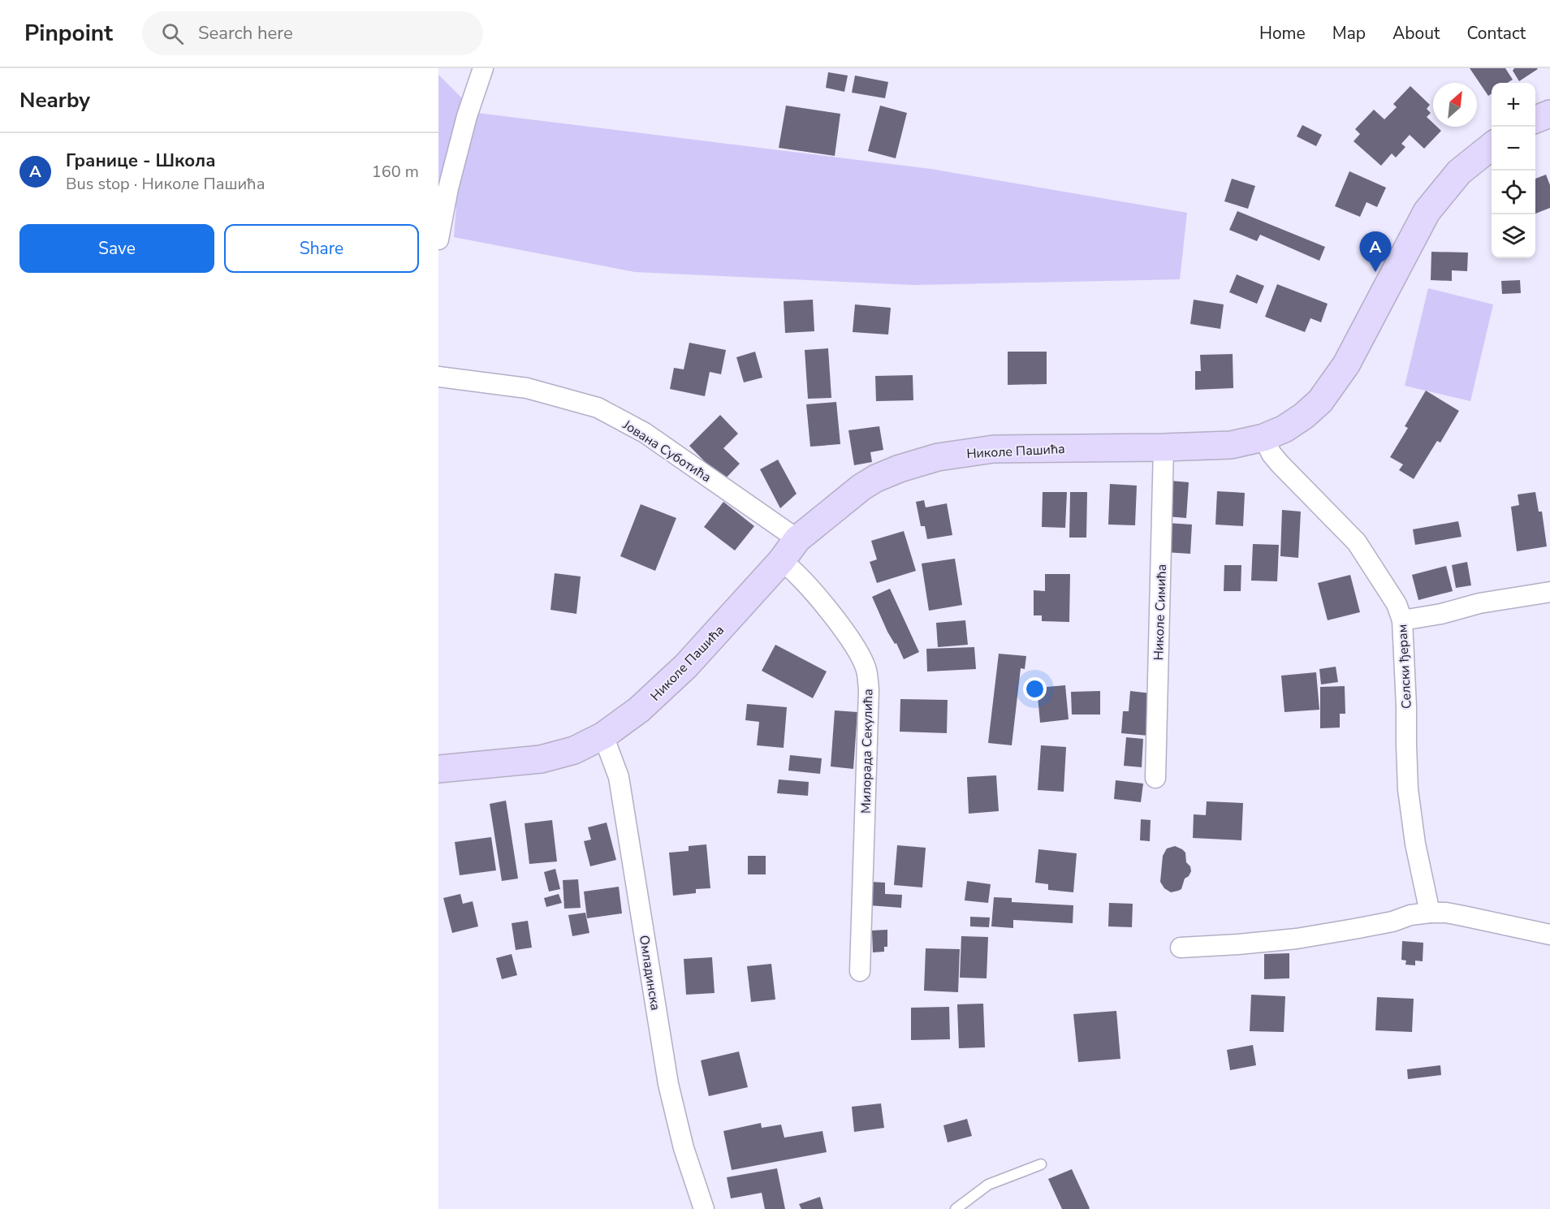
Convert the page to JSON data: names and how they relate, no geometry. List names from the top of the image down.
{
  "streets": {
    "street": [
      "Јована Суботића",
      "Николе Пашића",
      "Николе Симића",
      "Селски ђерам",
      "Милорада Секулића",
      "Омладинска"
    ]
  },
  "crossings": [
    ["Јована Суботића", "Николе Пашића"],
    ["Николе Пашића", "Николе Симића"],
    ["Николе Пашића", "Селски ђерам"],
    ["Николе Пашића", "Милорада Секулића"],
    ["Николе Пашића", "Омладинска"]
  ],
  "north": "top right",
  "page": {
    "header": "Pinpoint",
    "search": "Search here",
    "nav": [
      "Home",
      "Map",
      "About",
      "Contact"
    ],
    "heading": "Nearby",
    "map_buttons": ["+", "−"],
    "list": [
      {
        "mark": "A",
        "name": "Границе - Школа",
        "note": "Bus stop · Николе Пашића",
        "value": "160 m"
      }
    ],
    "buttons": ["Save", "Share"],
    "pins": "A"
  }
}
